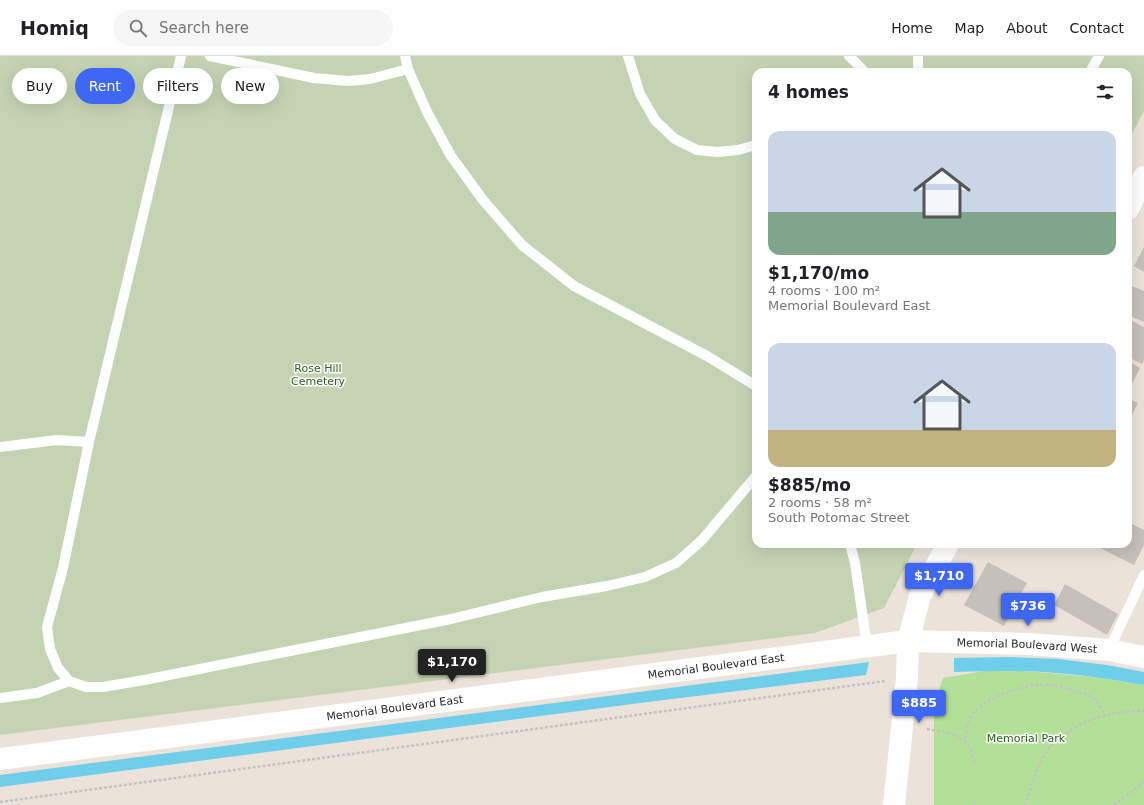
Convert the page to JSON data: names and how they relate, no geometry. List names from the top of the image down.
{
  "streets": {
    "main road": ["Memorial Boulevard West", "Memorial Boulevard East"]
  },
  "crossings": [
    ["Memorial Boulevard West", "Memorial Boulevard East"]
  ],
  "parks": ["Rose Hill Cemetery", "Memorial Park"],
  "page": {
    "header": "Homiq",
    "search": "Search here",
    "nav": [
      "Home",
      "Map",
      "About",
      "Contact"
    ],
    "chip": [
      "Buy",
      "Rent",
      "Filters",
      "New"
    ],
    "heading": "4 homes",
    "list": [
      {
        "name": "$1,170/mo",
        "note": "4 rooms · 100 m² · Memorial Boulevard East"
      },
      {
        "name": "$885/mo",
        "note": "2 rooms · 58 m² · South Potomac Street"
      }
    ],
    "price": [
      "$1,710",
      "$736",
      "$1,170",
      "$885"
    ]
  }
}
